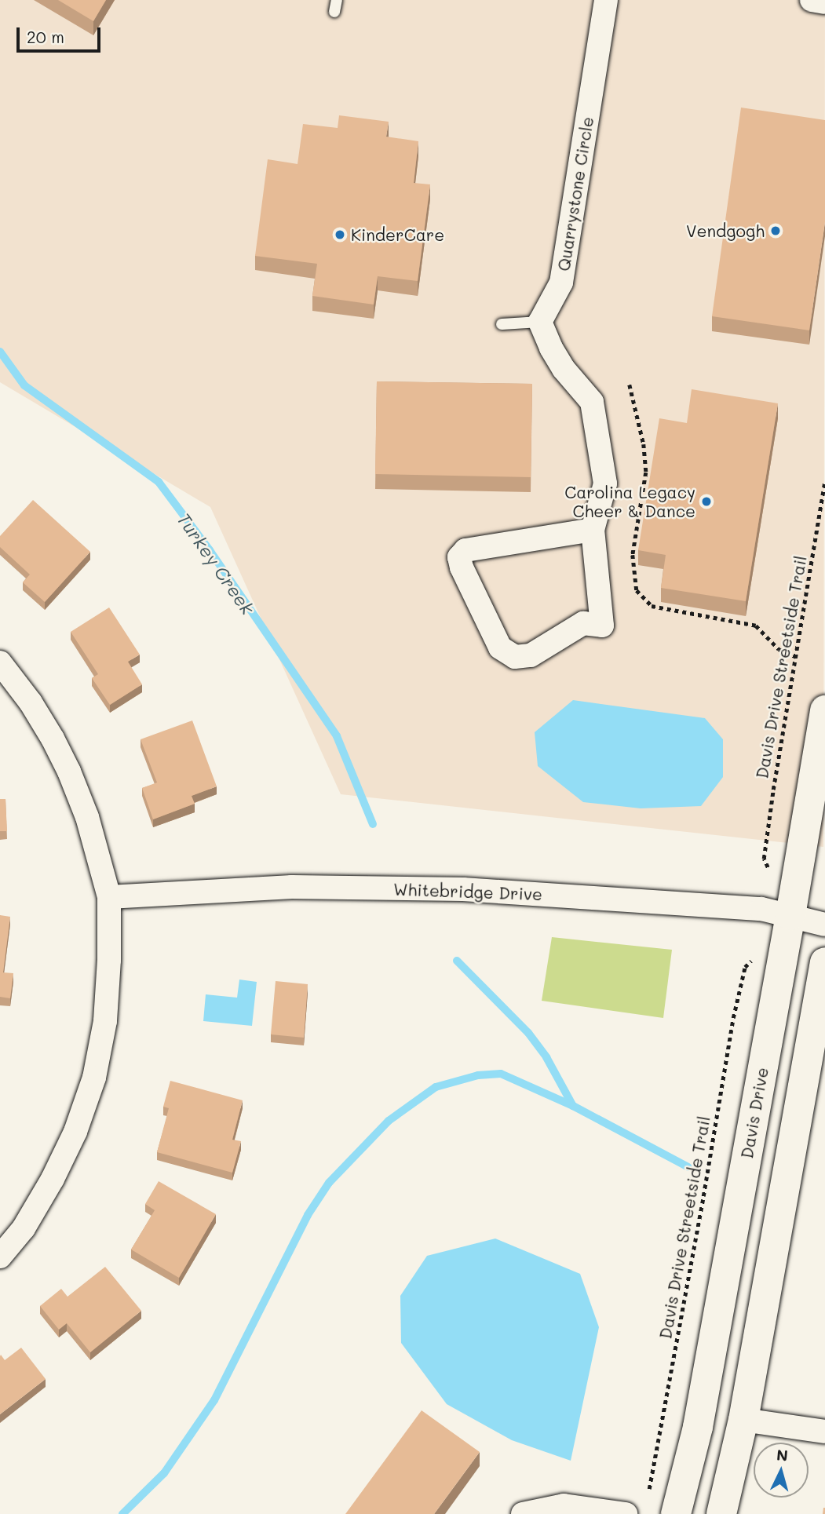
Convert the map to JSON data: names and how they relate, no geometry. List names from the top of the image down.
{
  "streets": {
    "main road": ["Davis Drive"],
    "street": ["Quarrystone Circle", "Whitebridge Drive"],
    "path": ["Davis Drive Streetside Trail"]
  },
  "crossings": [
    ["Whitebridge Drive", "Davis Drive"]
  ],
  "water": ["Turkey Creek"],
  "places": ["Vendgogh", "KinderCare", "Carolina Legacy Cheer & Dance"],
  "scale_bar": "20 m",
  "north": "top"
}
